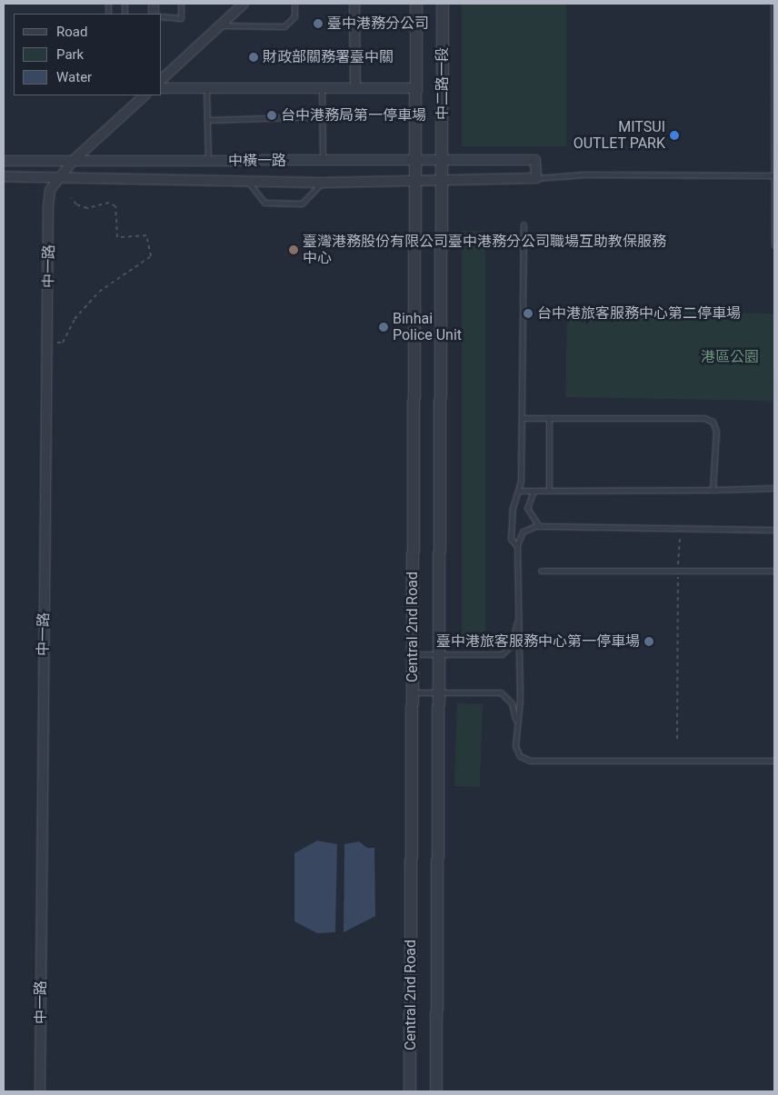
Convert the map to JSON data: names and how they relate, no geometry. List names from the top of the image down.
{
  "streets": {
    "street": [
      "中二路一段",
      "中橫一路",
      "中一路",
      "Central 2nd Road"
    ]
  },
  "crossings": [
    ["中二路一段", "中橫一路"],
    ["中二路一段", "Central 2nd Road"],
    ["中橫一路", "中一路"],
    ["中橫一路", "Central 2nd Road"]
  ],
  "parks": ["港區公園"],
  "places": [
    "臺中港務分公司",
    "財政部關務署臺中關",
    "台中港務局第一停車場",
    "MITSUI OUTLET PARK",
    "臺灣港務股份有限公司臺中港務分公司職場互助教保服務 中心",
    "台中港旅客服務中心第二停車場",
    "Binhai Police Unit",
    "臺中港旅客服務中心第一停車場"
  ],
  "legend": ["Road", "Park", "Water"]
}
